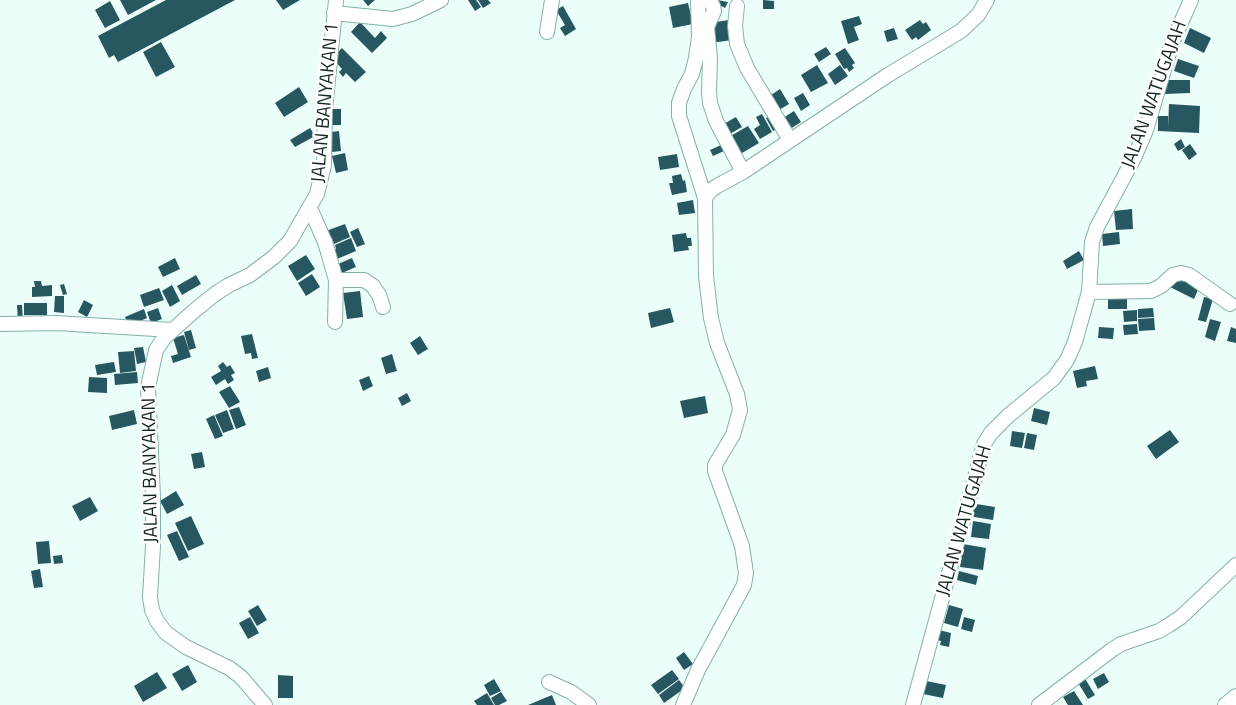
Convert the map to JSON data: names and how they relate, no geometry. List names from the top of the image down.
{
  "streets": {
    "street": ["JALAN WATUGAJAH", "JALAN BANYAKAN 1"]
  }
}
